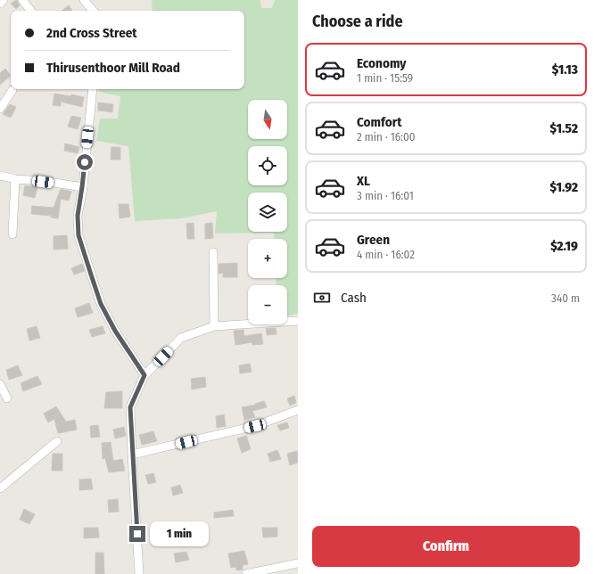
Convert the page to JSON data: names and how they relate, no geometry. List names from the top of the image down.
{
  "north": "bottom",
  "page": {
    "heading": "Choose a ride",
    "banner": ["2nd Cross Street", "Thirusenthoor Mill Road"],
    "list": [
      {
        "name": "Economy",
        "note": "1 min · 15:59",
        "value": "$1.13"
      },
      {
        "name": "Comfort",
        "note": "2 min · 16:00",
        "value": "$1.52"
      },
      {
        "name": "XL",
        "note": "3 min · 16:01",
        "value": "$1.92"
      },
      {
        "name": "Green",
        "note": "4 min · 16:02",
        "value": "$2.19"
      }
    ],
    "map_buttons": ["+", "−"],
    "pay": ["Cash", "340 m"],
    "buttons": "Confirm",
    "bubble": "1 min"
  }
}
